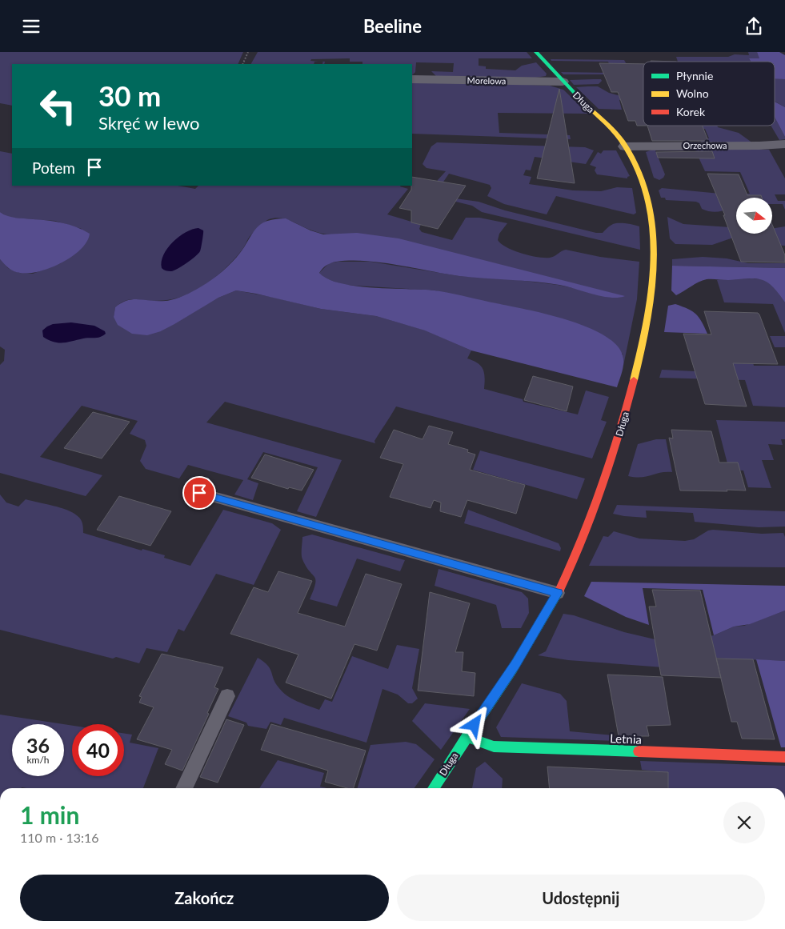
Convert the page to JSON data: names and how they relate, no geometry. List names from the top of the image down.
{
  "streets": {
    "street": [
      "Morelowa",
      "Długa",
      "Orzechowa",
      "Letnia"
    ]
  },
  "crossings": [
    ["Morelowa", "Długa"],
    ["Długa", "Orzechowa"],
    ["Długa", "Letnia"]
  ],
  "legend": ["Płynnie", "Wolno", "Korek"],
  "north": "right",
  "page": {
    "header": "Beeline",
    "turn": ["30 m", "Skręć w lewo"],
    "then": "Potem",
    "speed": "36 km/h",
    "limit": "40",
    "heading": ["1 min", "110 m · 13:16"],
    "buttons": ["Zakończ", "Udostępnij"]
  }
}
